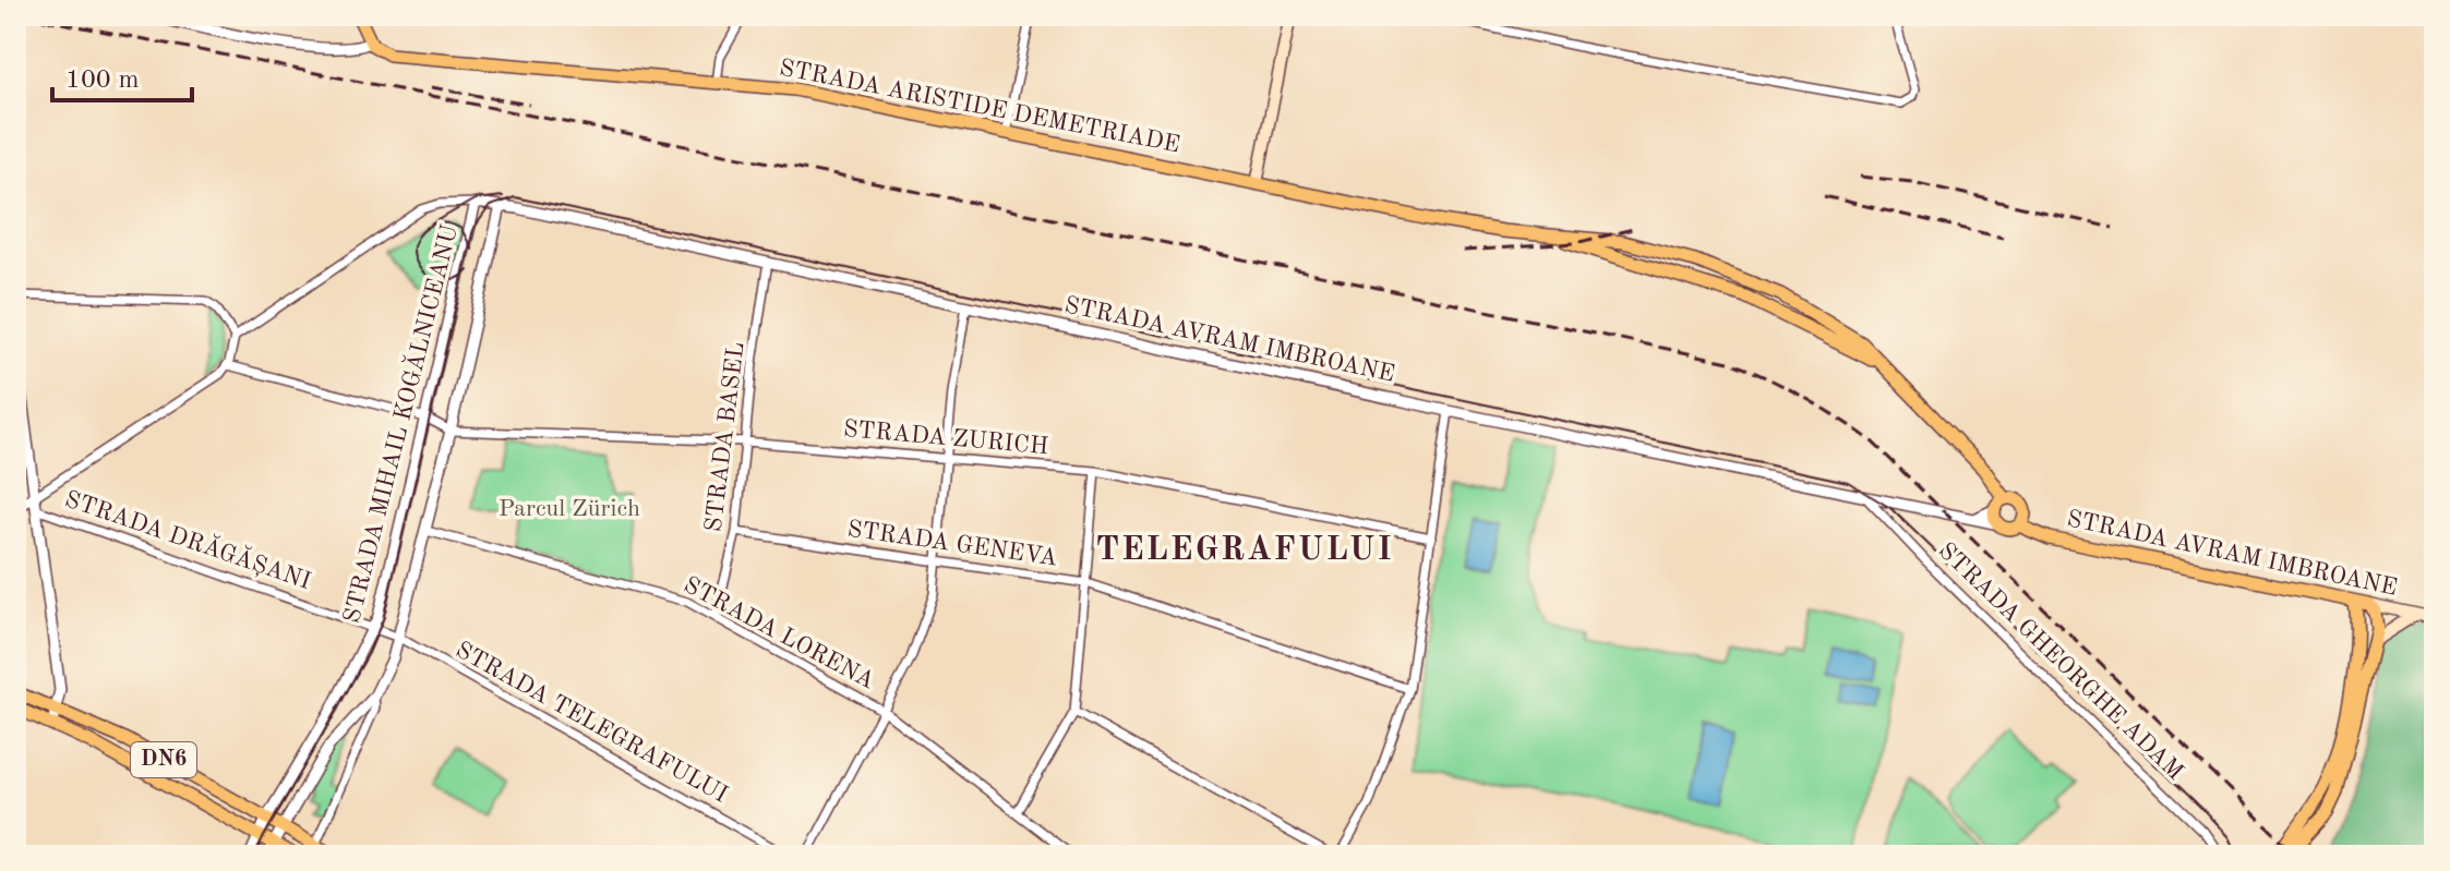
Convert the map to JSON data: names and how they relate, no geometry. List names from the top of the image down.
{
  "streets": {
    "main road": ["STRADA ARISTIDE DEMETRIADE", "STRADA AVRAM IMBROANE", "DN6"],
    "street": [
      "STRADA MIHAIL KOGĂLNICEANU",
      "STRADA BASEL",
      "STRADA ZURICH",
      "STRADA DRĂGĂȘANI",
      "STRADA GENEVA",
      "STRADA LORENA",
      "STRADA GHEORGHE ADAM",
      "STRADA TELEGRAFULUI"
    ]
  },
  "crossings": [
    ["STRADA ARISTIDE DEMETRIADE", "STRADA AVRAM IMBROANE"],
    ["STRADA AVRAM IMBROANE", "STRADA MIHAIL KOGĂLNICEANU"],
    ["STRADA AVRAM IMBROANE", "STRADA BASEL"],
    ["STRADA AVRAM IMBROANE", "STRADA GHEORGHE ADAM"],
    ["STRADA MIHAIL KOGĂLNICEANU", "STRADA ZURICH"],
    ["STRADA MIHAIL KOGĂLNICEANU", "STRADA DRĂGĂȘANI"],
    ["STRADA MIHAIL KOGĂLNICEANU", "STRADA LORENA"],
    ["STRADA MIHAIL KOGĂLNICEANU", "STRADA TELEGRAFULUI"],
    ["STRADA MIHAIL KOGĂLNICEANU", "DN6"],
    ["STRADA BASEL", "STRADA ZURICH"],
    ["STRADA BASEL", "STRADA GENEVA"],
    ["STRADA BASEL", "STRADA LORENA"],
    ["STRADA DRĂGĂȘANI", "STRADA TELEGRAFULUI"]
  ],
  "districts": ["TELEGRAFULUI"],
  "parks": ["Parcul Zürich"],
  "scale_bar": "100 m"
}
